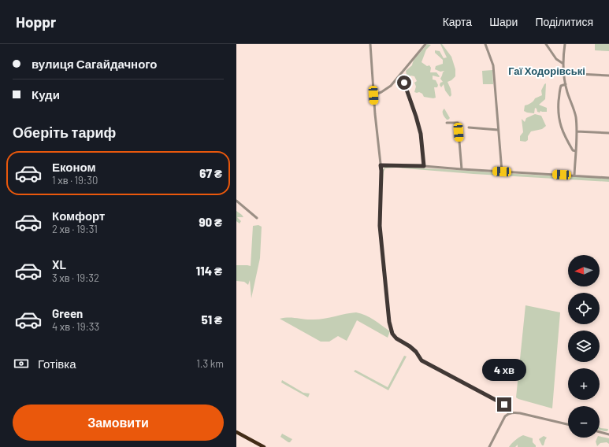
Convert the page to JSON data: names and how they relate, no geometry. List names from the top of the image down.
{
  "districts": ["Гаї Ходорівські"],
  "north": "left",
  "page": {
    "header": "Hoppr",
    "nav": ["Карта", "Шари", "Поділитися"],
    "banner": ["вулиця Сагайдачного", "Куди"],
    "heading": "Оберіть тариф",
    "list": [
      {
        "name": "Економ",
        "note": "1 хв · 19:30",
        "value": "67 ₴"
      },
      {
        "name": "Комфорт",
        "note": "2 хв · 19:31",
        "value": "90 ₴"
      },
      {
        "name": "XL",
        "note": "3 хв · 19:32",
        "value": "114 ₴"
      },
      {
        "name": "Green",
        "note": "4 хв · 19:33",
        "value": "51 ₴"
      }
    ],
    "map_buttons": ["+", "−"],
    "pay": ["Готівка", "1.3 km"],
    "bubble": "4 хв",
    "buttons": "Замовити"
  }
}
